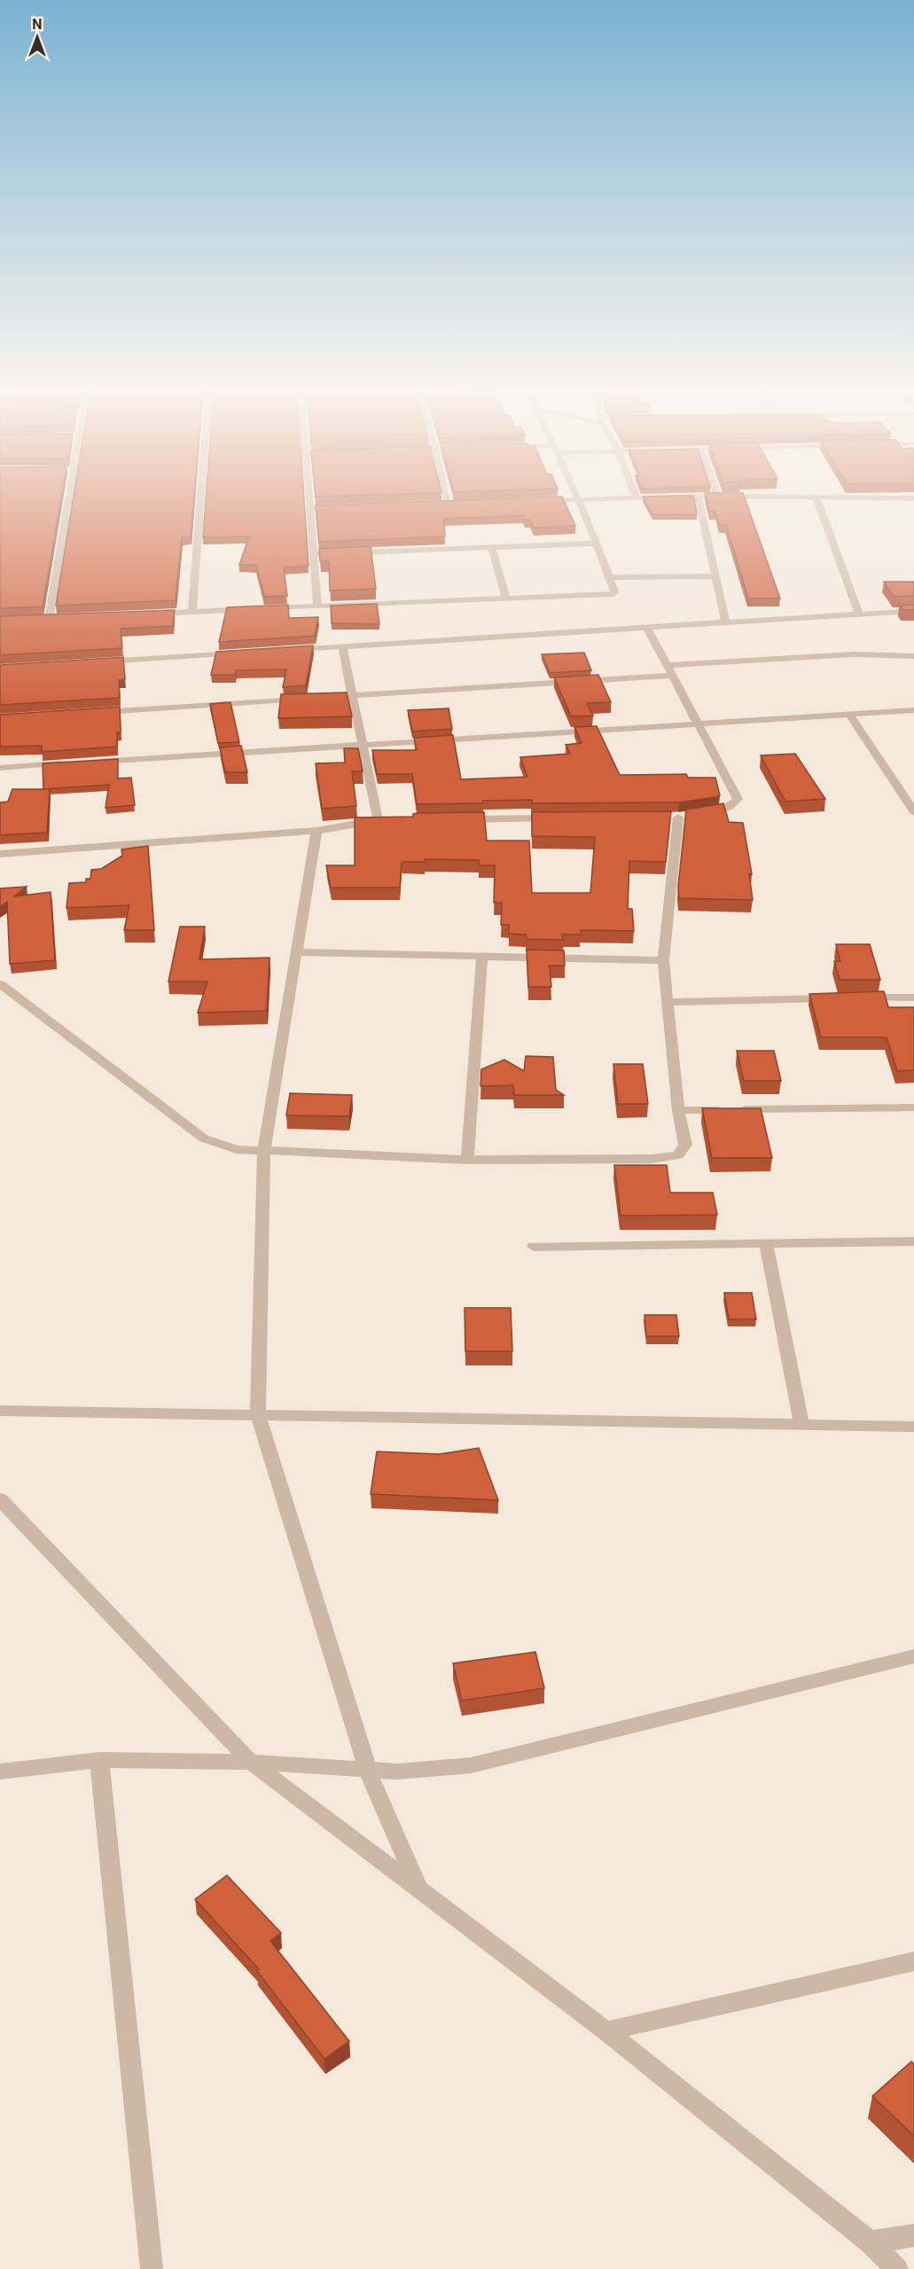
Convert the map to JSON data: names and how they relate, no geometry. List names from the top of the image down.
{
  "north": "top"
}
